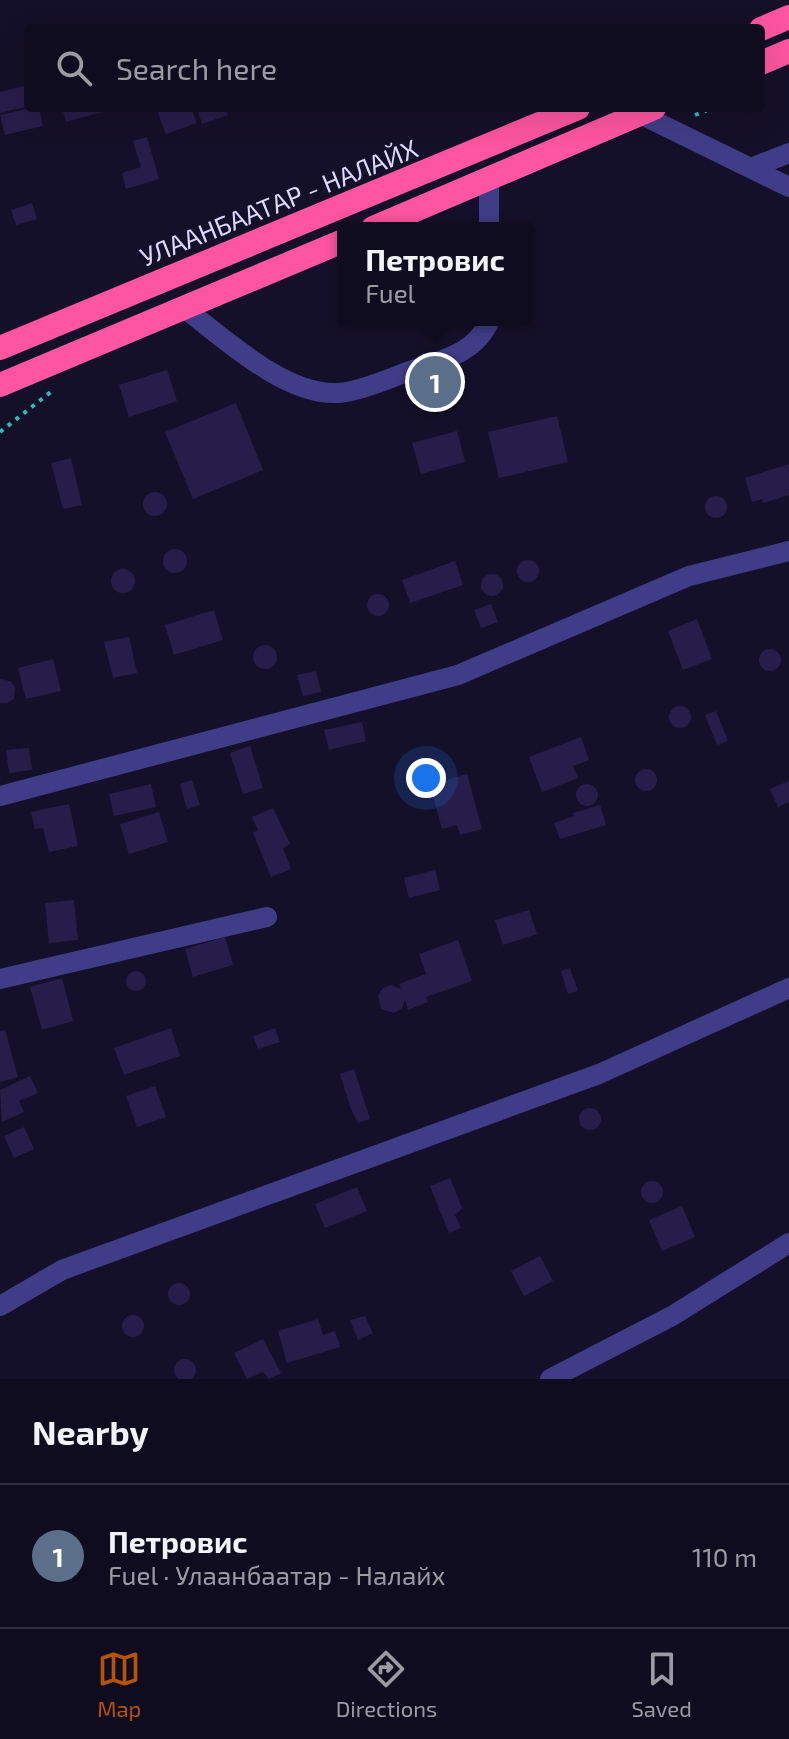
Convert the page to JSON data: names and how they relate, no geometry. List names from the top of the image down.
{
  "streets": {
    "highway": ["УЛААНБААТАР - НАЛАЙХ"]
  },
  "page": {
    "search": "Search here",
    "popup": ["Петровис", "Fuel"],
    "pins": "1",
    "heading": "Nearby",
    "list": [
      {
        "mark": "1",
        "name": "Петровис",
        "note": "Fuel · Улаанбаатар - Налайх",
        "value": "110 m"
      }
    ],
    "nav": ["Map", "Directions", "Saved"]
  }
}
